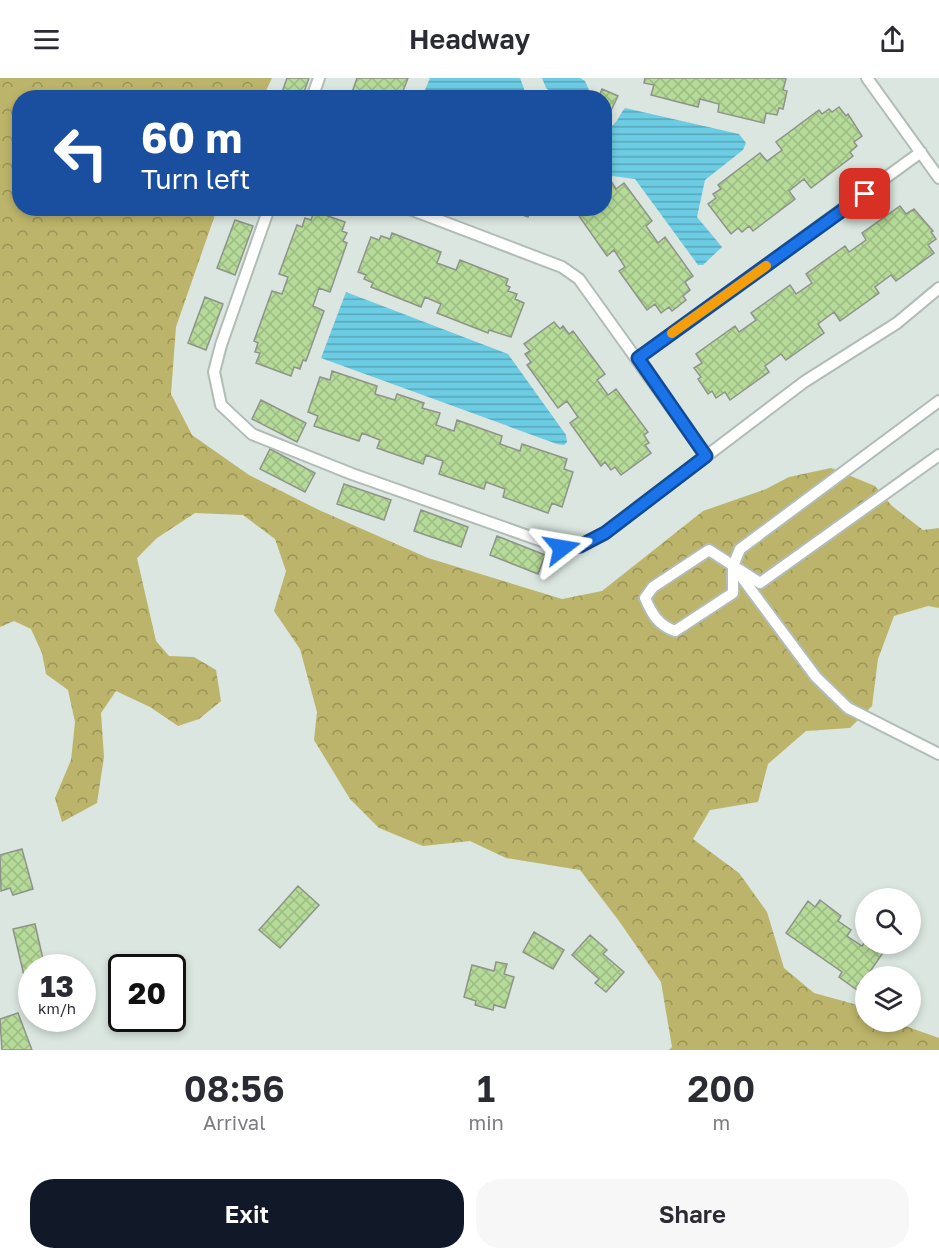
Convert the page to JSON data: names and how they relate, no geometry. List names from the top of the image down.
{
  "page": {
    "header": "Headway",
    "turn": ["60 m", "Turn left"],
    "speed": "13 km/h",
    "limit": "20",
    "eta": [
      "08:56",
      "Arrival",
      "1",
      "min",
      "200",
      "m"
    ],
    "buttons": ["Exit", "Share"]
  }
}
